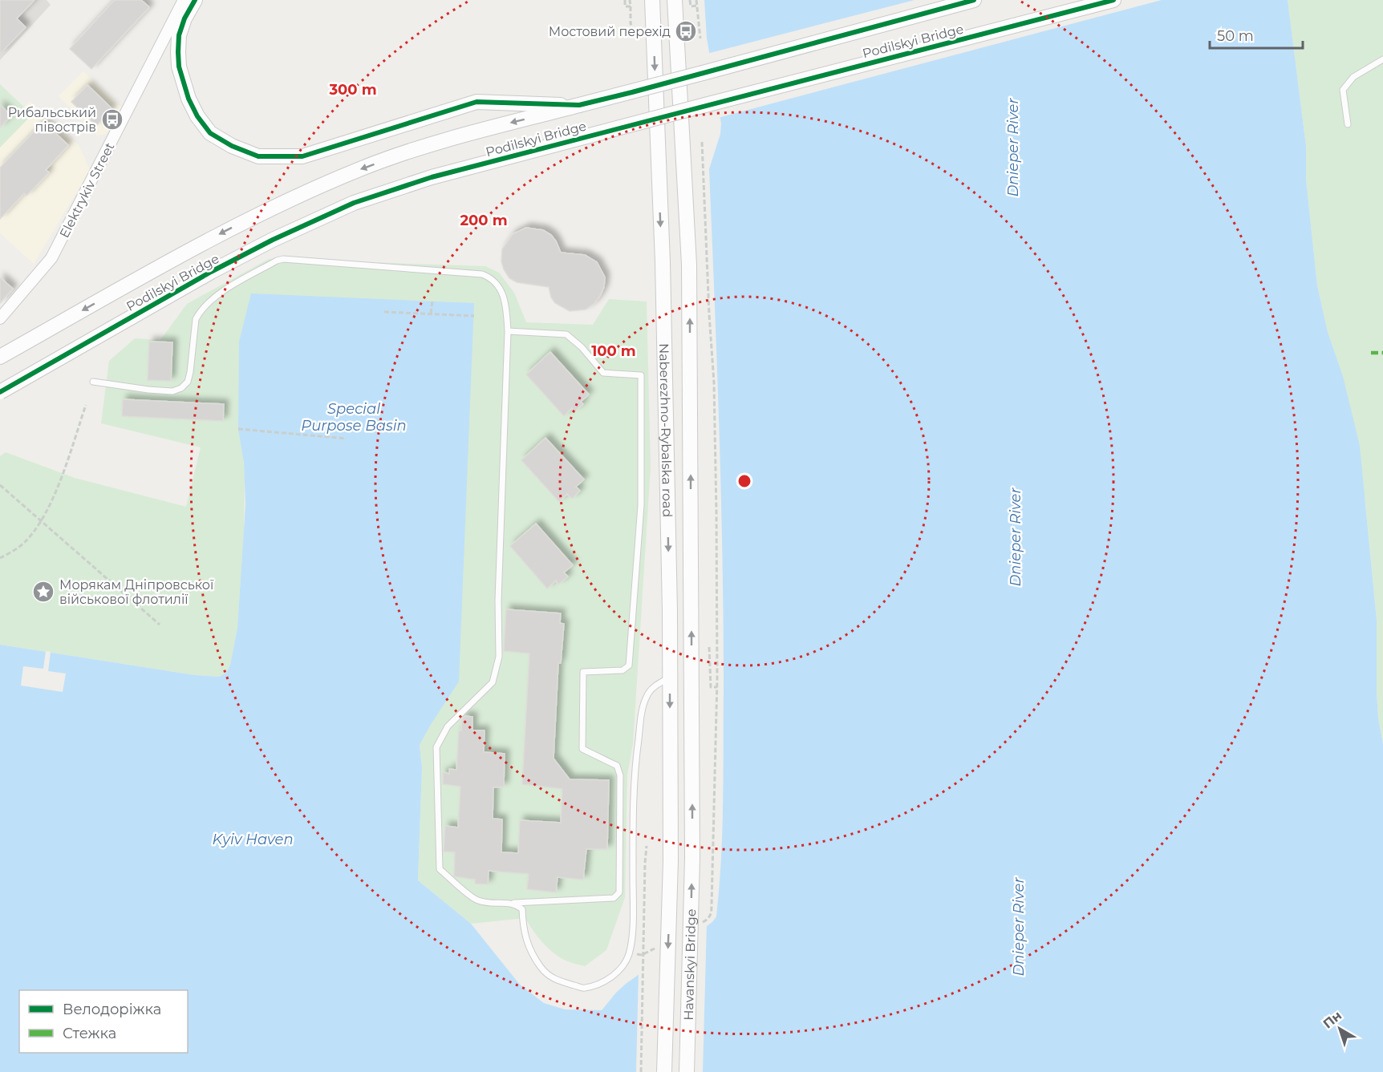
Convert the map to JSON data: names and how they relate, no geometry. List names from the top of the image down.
{
  "streets": {
    "main road": ["Podilskyi Bridge", "Naberezhno-Rybalska road", "Havanskyi Bridge"],
    "street": ["Elektrykiv Street"]
  },
  "crossings": [
    ["Naberezhno-Rybalska road", "Havanskyi Bridge"]
  ],
  "water": ["Dnieper River", "Special Purpose Basin", "Kyiv Haven"],
  "places": {
    "bus stop": ["Мостовий перехід", "Рибальський півострів"],
    "place": ["Морякам Дніпровської військової флотилії"]
  },
  "legend": ["Велодоріжка", "Стежка"],
  "scale_bar": "50 m",
  "north": "top left",
  "rings": ["300 m", "200 m", "100 m"]
}
